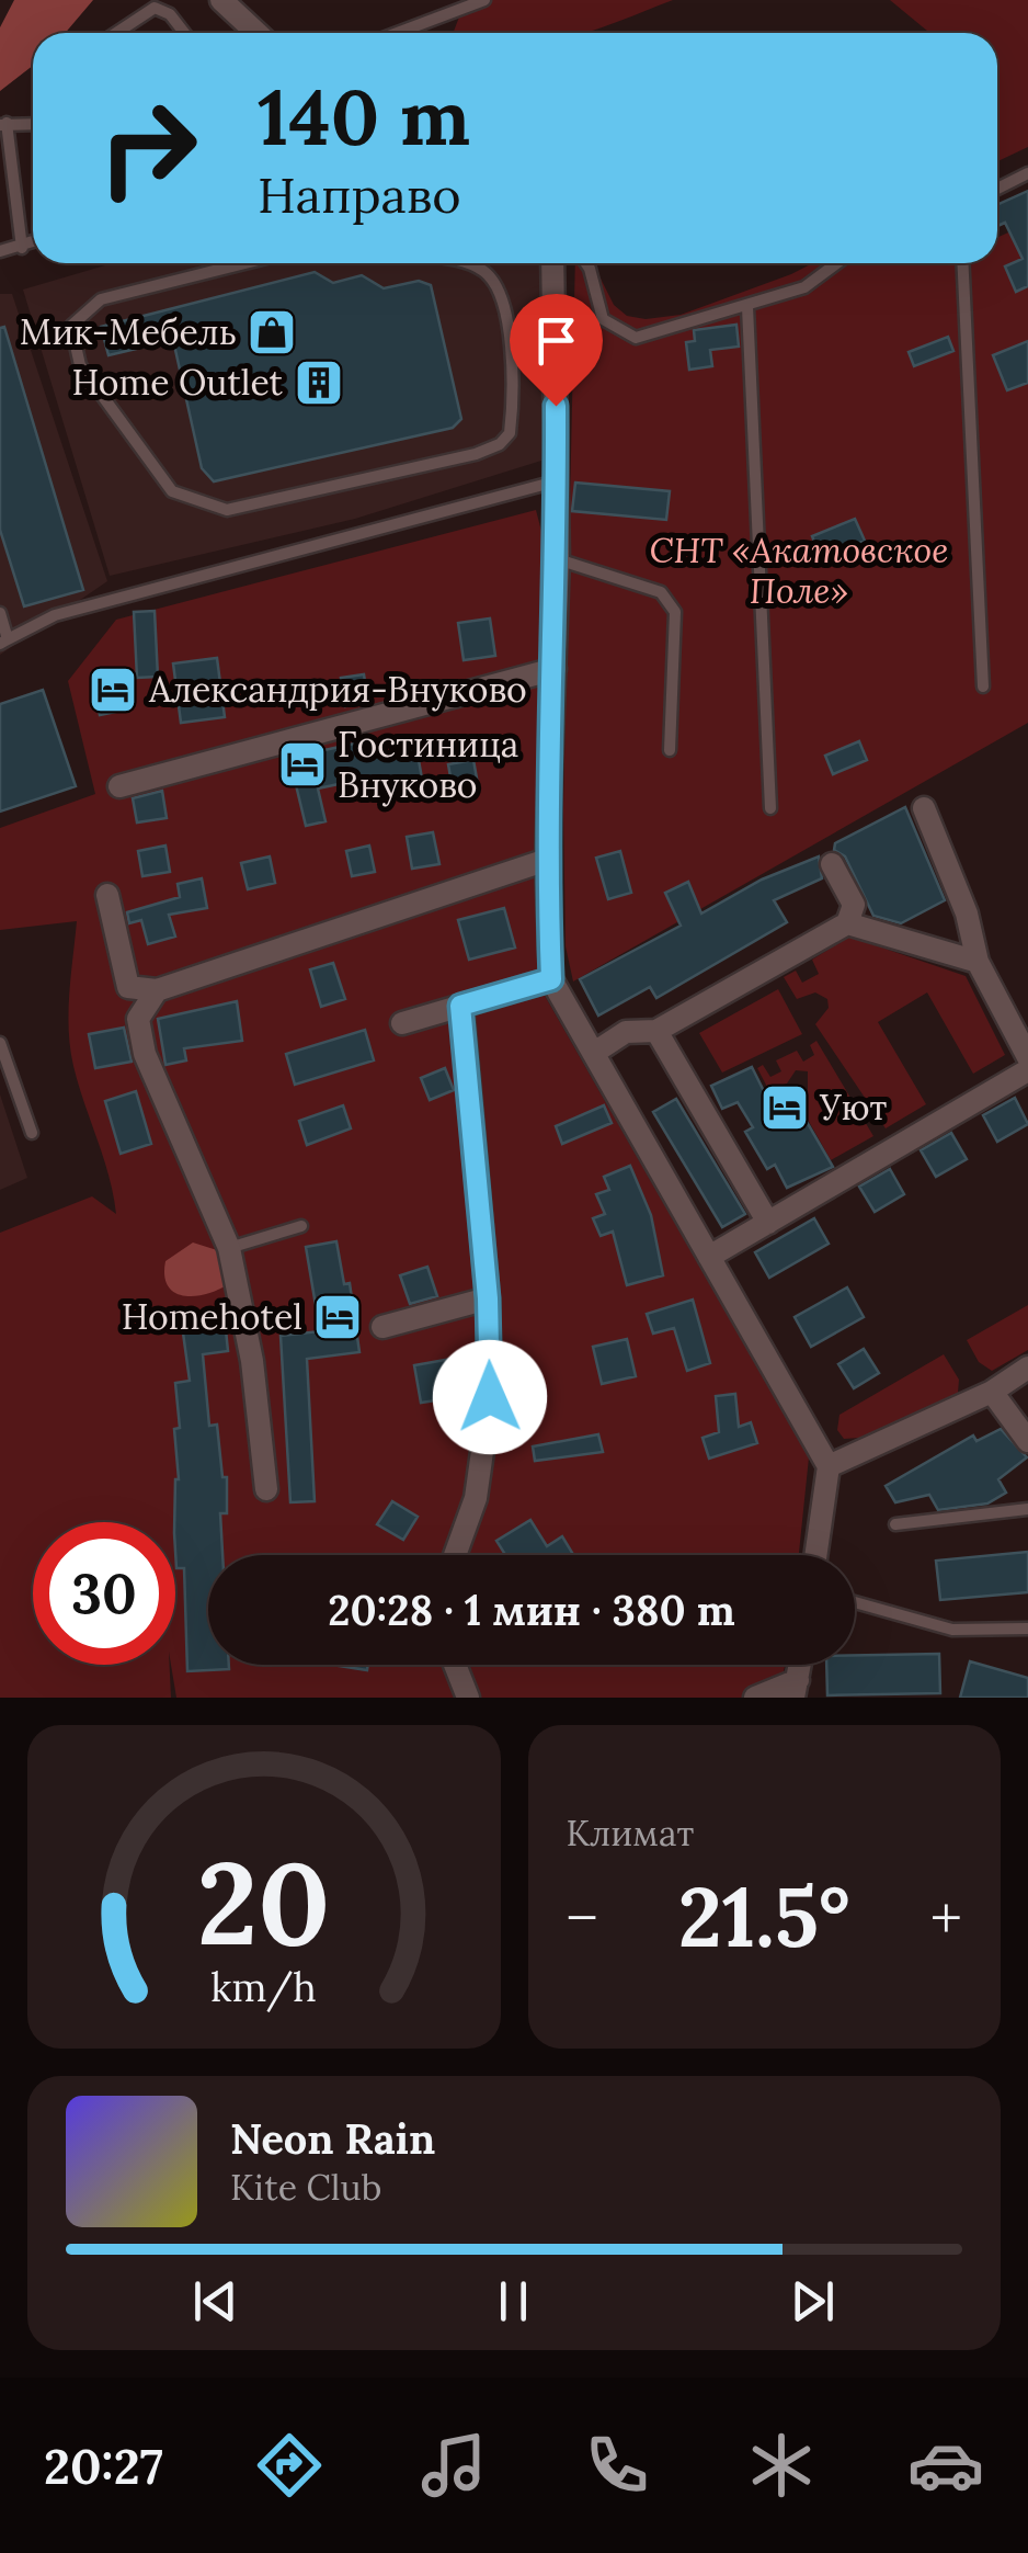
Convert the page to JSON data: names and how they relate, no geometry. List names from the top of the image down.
{
  "parks": ["СНТ «Акатовское Поле»"],
  "places": {
    "shop": ["Мик-Мебель"],
    "building": ["Home Outlet"],
    "hotel": [
      "Александрия-Внуково",
      "Гостиница Внуково",
      "Уют",
      "Homehotel"
    ]
  },
  "page": {
    "turn": ["140 m", "Направо"],
    "limit": "30",
    "trip": "20:28 · 1 мин · 380 m",
    "tile": "Климат",
    "heat": ["−", "21.5°", "+"],
    "song": ["Neon Rain", "Kite Club"],
    "tabs": "20:27",
    "gauge": ["20", "km/h"]
  }
}
